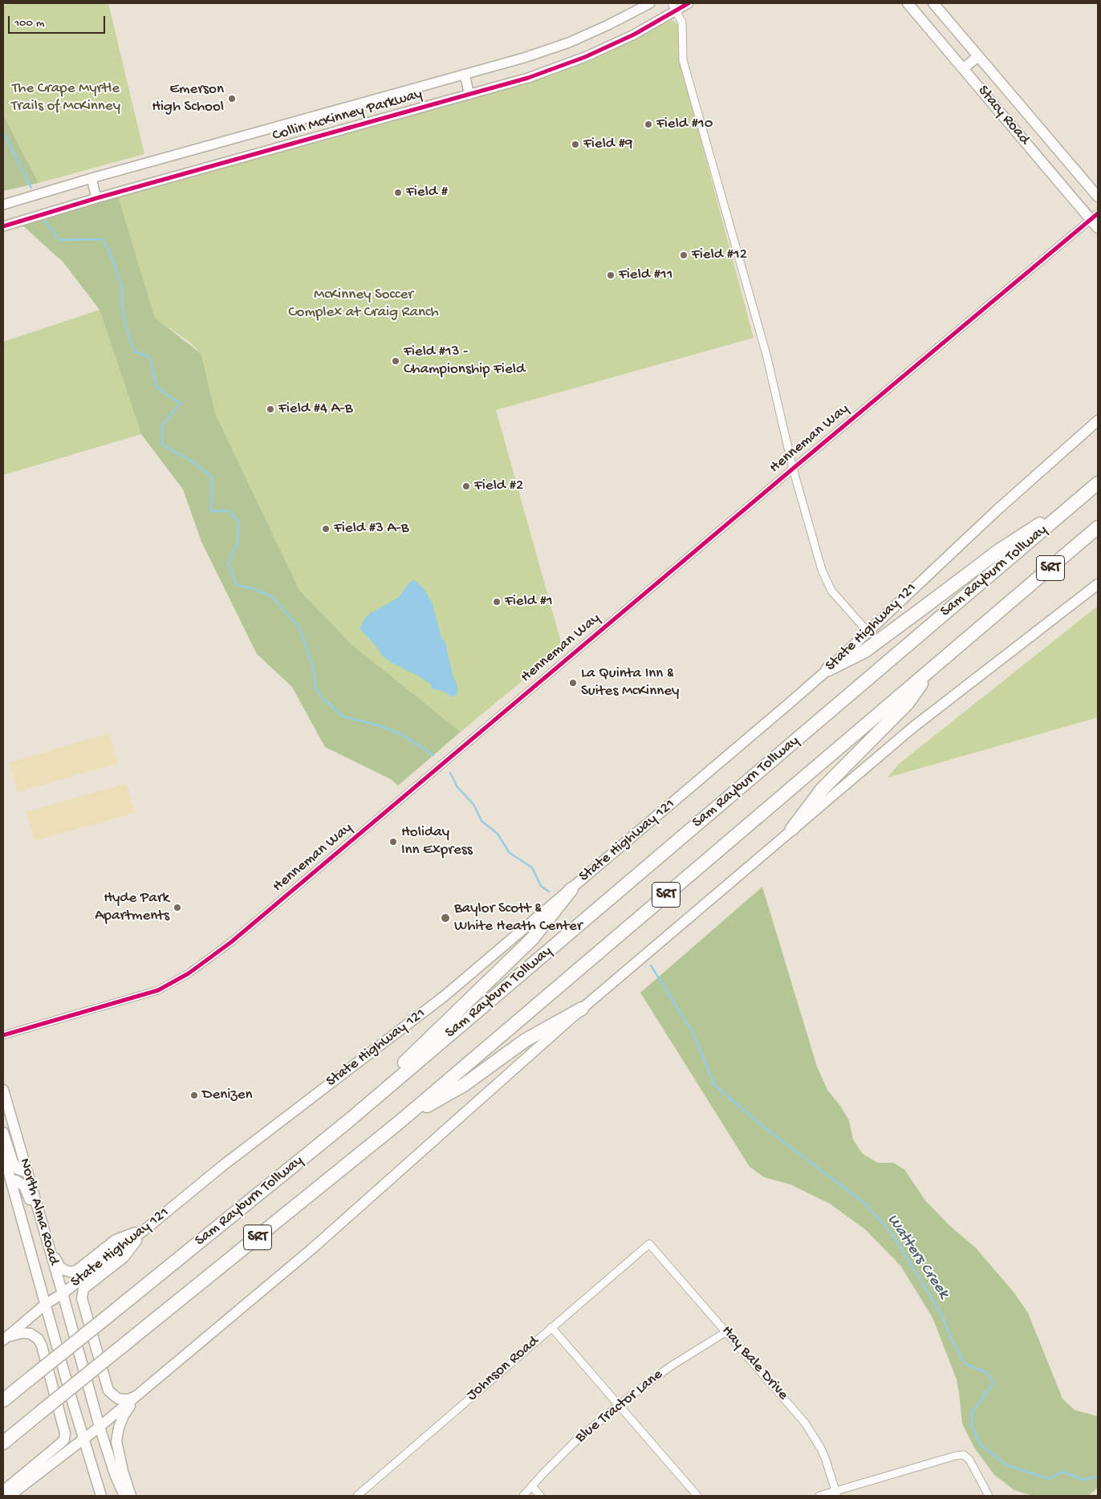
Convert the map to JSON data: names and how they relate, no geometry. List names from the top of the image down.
{
  "streets": {
    "highway": ["SRT", "Sam Rayburn Tollway"],
    "main road": ["Stacy Road", "State Highway 121", "North Alma Road"],
    "street": [
      "Collin McKinney Parkway",
      "Henneman Way",
      "Hay Bale Drive",
      "Johnson Road",
      "Blue Tractor Lane"
    ]
  },
  "crossings": [
    ["Stacy Road", "Henneman Way"],
    ["State Highway 121", "North Alma Road"],
    ["Hay Bale Drive", "Johnson Road"],
    ["Hay Bale Drive", "Blue Tractor Lane"]
  ],
  "water": ["Watters Creek"],
  "parks": ["The Crape Myrtle Trails of McKinney", "McKinney Soccer Complex at Craig Ranch"],
  "places": [
    "Emerson High School",
    "Field #10",
    "Field #9",
    "Field #",
    "Field #12",
    "Field #11",
    "Field #13 - Championship Field",
    "Field #4 A-B",
    "Field #2",
    "Field #3 A-B",
    "Field #1",
    "La Quinta Inn & Suites McKinney",
    "Holiday Inn Express",
    "Hyde Park Apartments",
    "Baylor Scott & White Heath Center",
    "Denizen"
  ],
  "scale_bar": "100 m"
}
